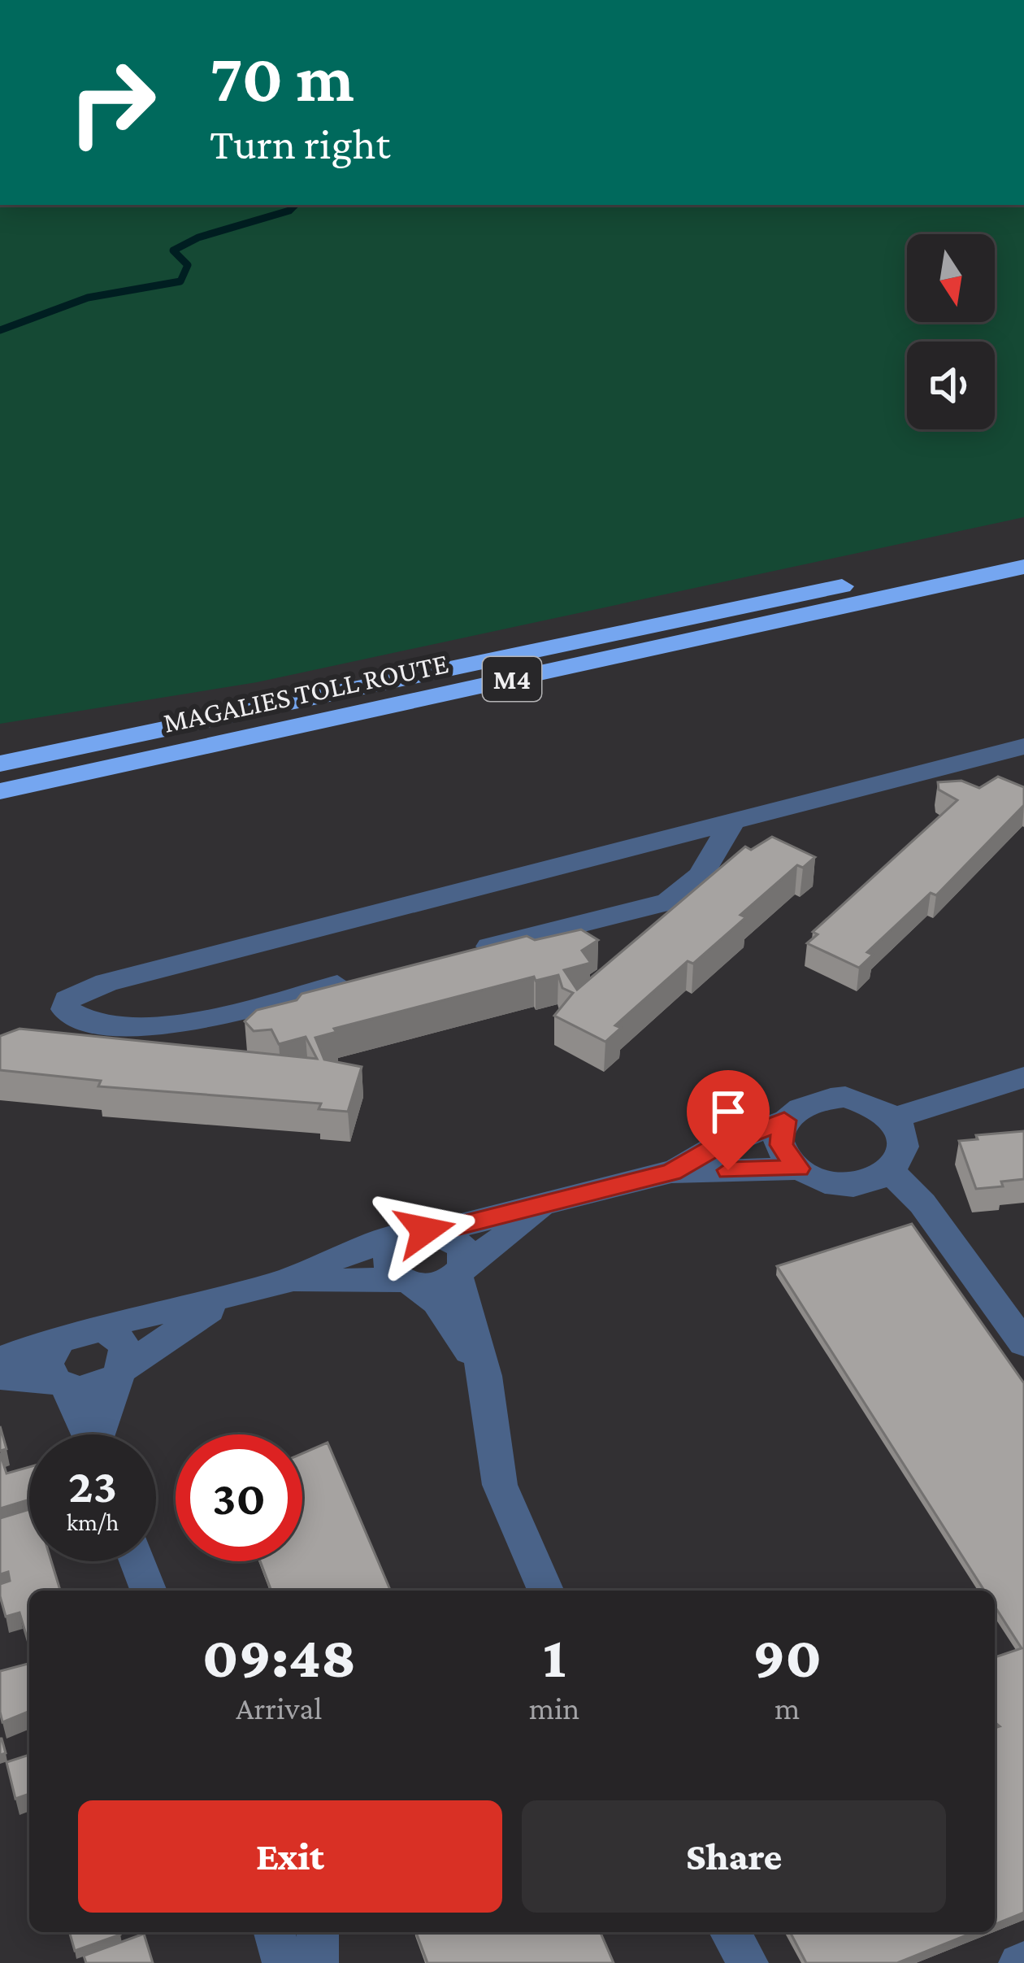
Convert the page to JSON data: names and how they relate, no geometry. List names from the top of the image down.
{
  "streets": {
    "highway": ["M4", "MAGALIES TOLL ROUTE"]
  },
  "north": "bottom",
  "page": {
    "turn": ["70 m", "Turn right"],
    "speed": "23 km/h",
    "limit": "30",
    "eta": [
      "09:48",
      "Arrival",
      "1",
      "min",
      "90",
      "m"
    ],
    "buttons": ["Exit", "Share"]
  }
}
